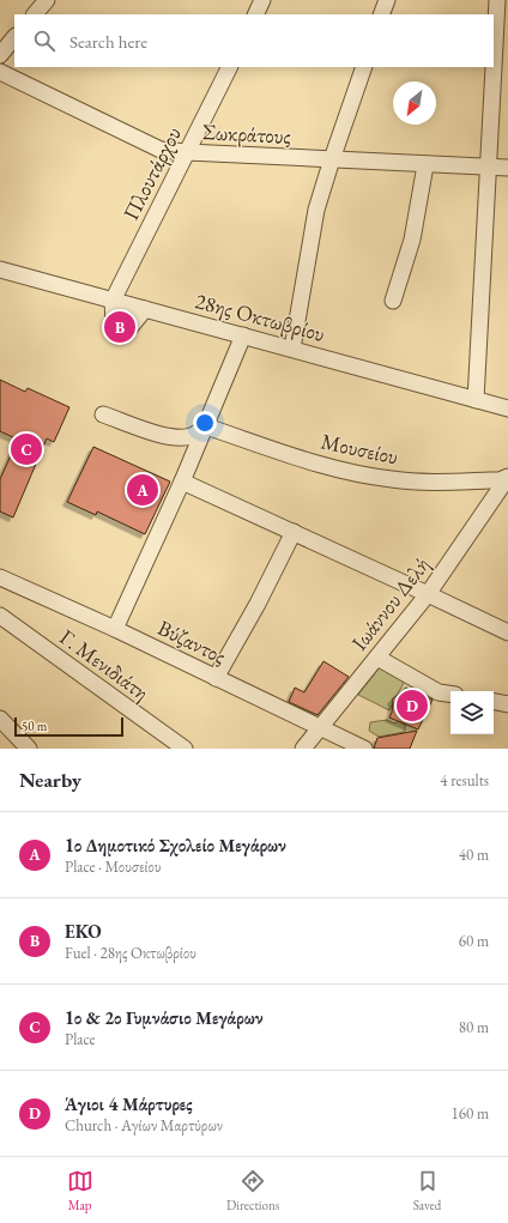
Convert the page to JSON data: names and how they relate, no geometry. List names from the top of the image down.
{
  "streets": {
    "street": [
      "Σωκράτους",
      "Πλουτάρχου",
      "28ης Οκτωβρίου",
      "Μουσείου",
      "Ιωάννου Δελή",
      "Βύζαντος",
      "Γ. Μενιδιάτη"
    ]
  },
  "crossings": [
    ["Σωκράτους", "Πλουτάρχου"],
    ["Πλουτάρχου", "28ης Οκτωβρίου"],
    ["Ιωάννου Δελή", "Βύζαντος"]
  ],
  "scale_bar": "50 m",
  "north": "bottom left",
  "page": {
    "search": "Search here",
    "pins": [
      "B",
      "C",
      "A",
      "D"
    ],
    "scale": "50 m",
    "heading": ["Nearby", "4 results"],
    "list": [
      {
        "mark": "A",
        "name": "1ο Δημοτικό Σχολείο Μεγάρων",
        "note": "Place · Μουσείου",
        "value": "40 m"
      },
      {
        "mark": "B",
        "name": "EKO",
        "note": "Fuel · 28ης Οκτωβρίου",
        "value": "60 m"
      },
      {
        "mark": "C",
        "name": "1ο & 2ο Γυμνάσιο Μεγάρων",
        "note": "Place",
        "value": "80 m"
      },
      {
        "mark": "D",
        "name": "Άγιοι 4 Μάρτυρες",
        "note": "Church · Αγίων Μαρτύρων",
        "value": "160 m"
      }
    ],
    "nav": ["Map", "Directions", "Saved"]
  }
}
